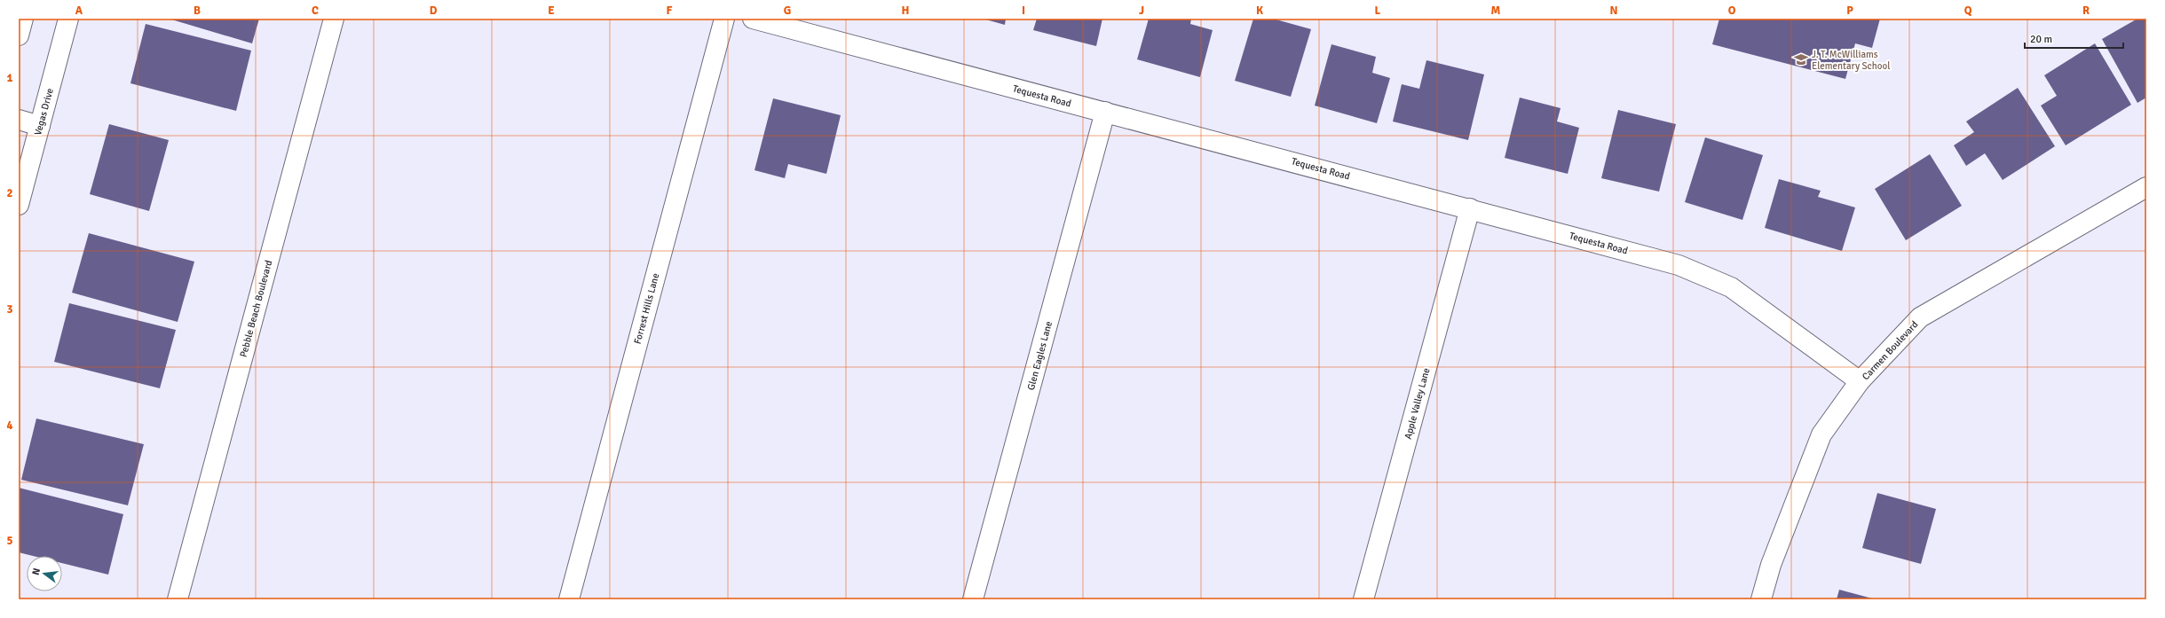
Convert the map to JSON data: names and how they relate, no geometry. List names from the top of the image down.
{
  "streets": {
    "street": [
      "Tequesta Road",
      "Vegas Drive",
      "Pebble Beach Boulevard",
      "Forrest Hills Lane",
      "Carmen Boulevard",
      "Glen Eagles Lane",
      "Apple Valley Lane"
    ]
  },
  "crossings": [
    ["Tequesta Road", "Carmen Boulevard"],
    ["Tequesta Road", "Glen Eagles Lane"],
    ["Tequesta Road", "Apple Valley Lane"]
  ],
  "places": {
    "school or university": ["J. T. McWilliams Elementary School"]
  },
  "scale_bar": "20 m",
  "north": "left",
  "grid": {
    "columns": [
      "A",
      "B",
      "C",
      "D",
      "E",
      "F",
      "G",
      "H",
      "I",
      "J",
      "K",
      "L",
      "M",
      "N",
      "O",
      "P",
      "Q",
      "R"
    ],
    "rows": [
      "1",
      "2",
      "3",
      "4",
      "5"
    ]
  }
}
